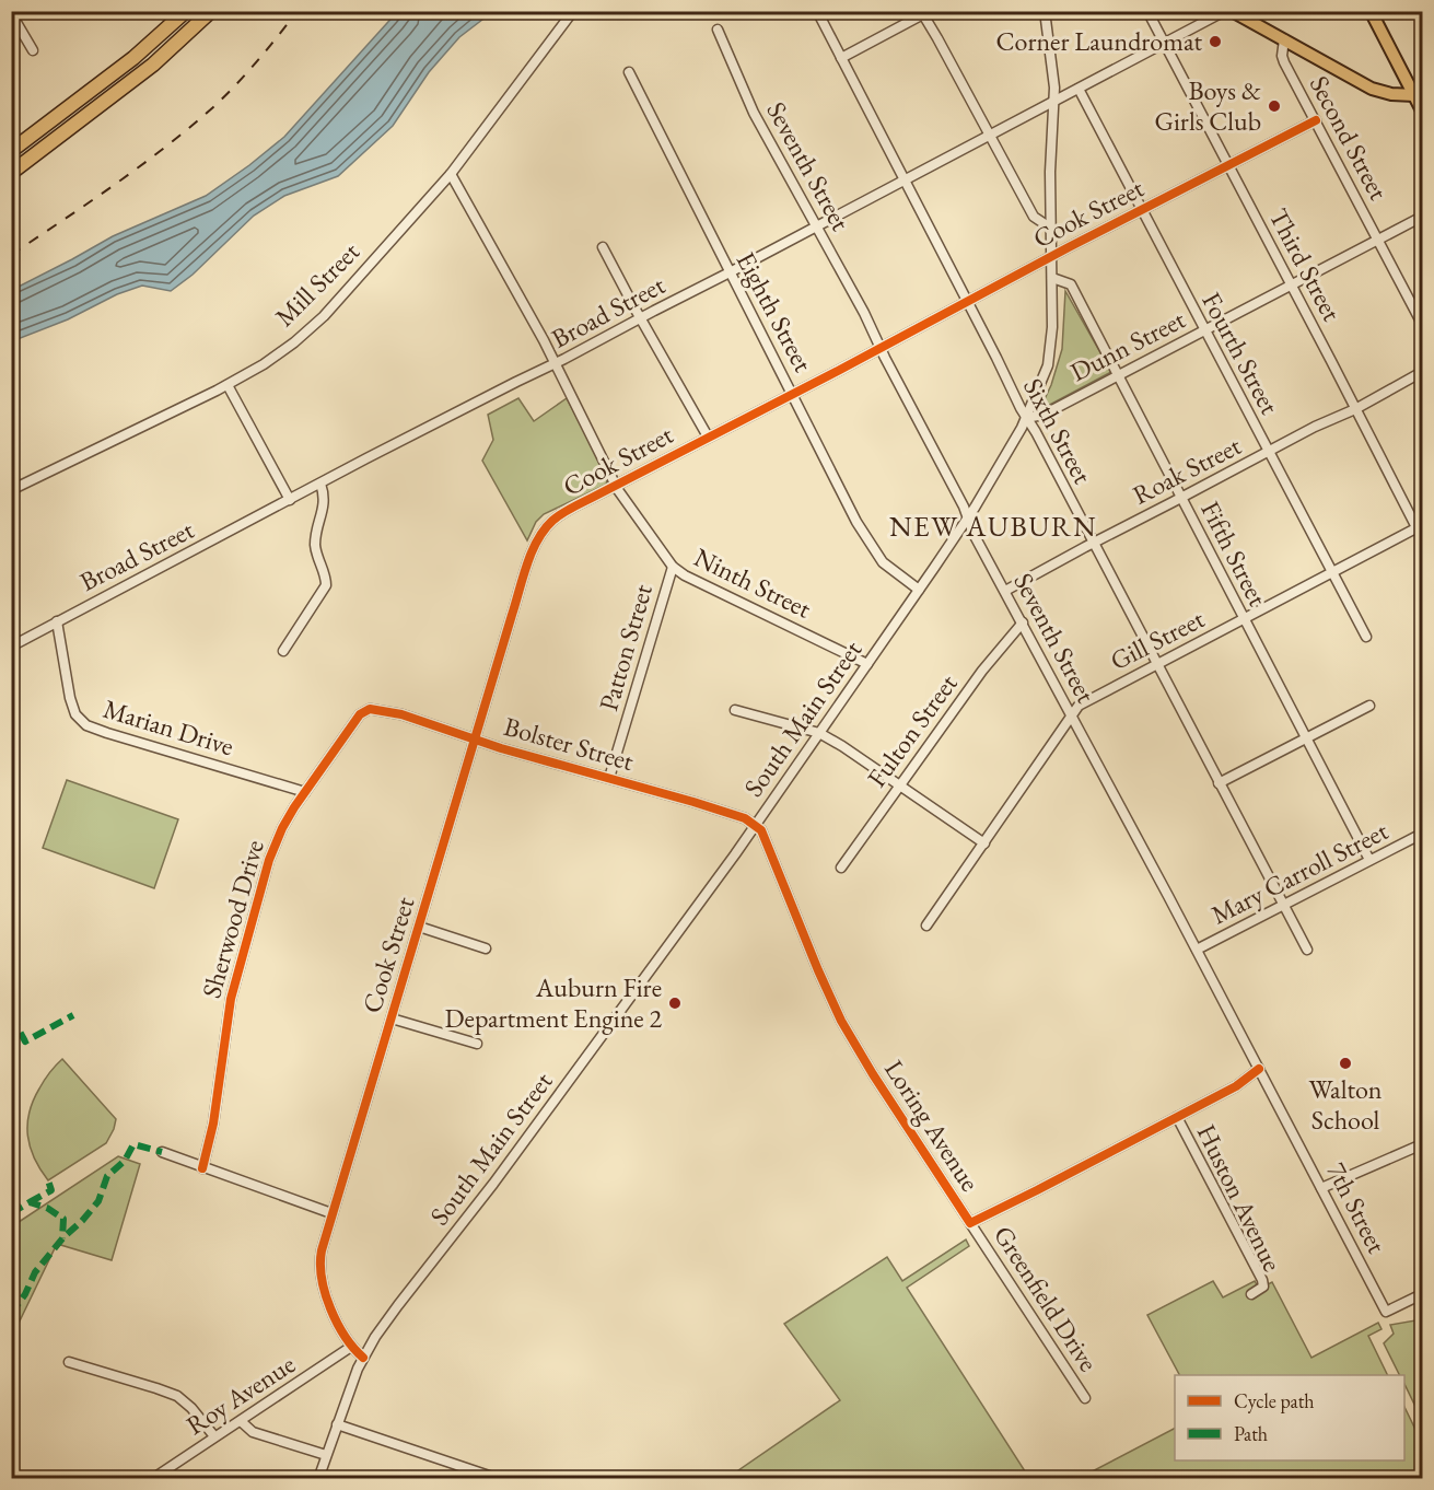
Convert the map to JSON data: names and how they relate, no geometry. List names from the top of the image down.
{
  "streets": {
    "street": [
      "Second Street",
      "Seventh Street",
      "Cook Street",
      "Third Street",
      "Mill Street",
      "Broad Street",
      "Eighth Street",
      "Dunn Street",
      "Fourth Street",
      "Sixth Street",
      "Roak Street",
      "Fifth Street",
      "Ninth Street",
      "Gill Street",
      "Patton Street",
      "South Main Street",
      "Marian Drive",
      "Fulton Street",
      "Bolster Street",
      "Mary Carroll Street",
      "Sherwood Drive",
      "Loring Avenue",
      "Huston Avenue",
      "7th Street",
      "Greenfield Drive",
      "Roy Avenue"
    ]
  },
  "crossings": [
    ["Second Street", "Cook Street"],
    ["Second Street", "Dunn Street"],
    ["Seventh Street", "Cook Street"],
    ["Seventh Street", "Broad Street"],
    ["Seventh Street", "Roak Street"],
    ["Seventh Street", "Gill Street"],
    ["Seventh Street", "South Main Street"],
    ["Seventh Street", "Fulton Street"],
    ["Seventh Street", "Mary Carroll Street"],
    ["Seventh Street", "7th Street"],
    ["Cook Street", "Third Street"],
    ["Cook Street", "Eighth Street"],
    ["Cook Street", "Fourth Street"],
    ["Cook Street", "Sixth Street"],
    ["Cook Street", "Ninth Street"],
    ["Cook Street", "South Main Street"],
    ["Cook Street", "Bolster Street"],
    ["Cook Street", "Roy Avenue"],
    ["Third Street", "Broad Street"],
    ["Third Street", "Dunn Street"],
    ["Third Street", "Roak Street"],
    ["Third Street", "Gill Street"],
    ["Mill Street", "Ninth Street"],
    ["Broad Street", "Eighth Street"],
    ["Broad Street", "Fourth Street"],
    ["Broad Street", "Sixth Street"],
    ["Broad Street", "Ninth Street"],
    ["Broad Street", "South Main Street"],
    ["Broad Street", "Marian Drive"],
    ["Eighth Street", "South Main Street"],
    ["Dunn Street", "Fourth Street"],
    ["Dunn Street", "Sixth Street"],
    ["Dunn Street", "Fifth Street"],
    ["Dunn Street", "South Main Street"],
    ["Fourth Street", "Roak Street"],
    ["Fourth Street", "Gill Street"],
    ["Sixth Street", "Roak Street"],
    ["Sixth Street", "Gill Street"],
    ["Sixth Street", "South Main Street"],
    ["Sixth Street", "Mary Carroll Street"],
    ["Roak Street", "Fifth Street"],
    ["Fifth Street", "Gill Street"],
    ["Fifth Street", "South Main Street"],
    ["Fifth Street", "Mary Carroll Street"],
    ["Ninth Street", "Patton Street"],
    ["Ninth Street", "South Main Street"],
    ["Patton Street", "Bolster Street"],
    ["South Main Street", "Bolster Street"],
    ["South Main Street", "Loring Avenue"],
    ["Marian Drive", "Sherwood Drive"],
    ["Bolster Street", "Sherwood Drive"],
    ["Bolster Street", "Loring Avenue"],
    ["Mary Carroll Street", "7th Street"],
    ["Loring Avenue", "Huston Avenue"],
    ["Loring Avenue", "7th Street"],
    ["Loring Avenue", "Greenfield Drive"]
  ],
  "districts": ["NEW AUBURN"],
  "places": [
    "Corner Laundromat",
    "Boys & Girls Club",
    "Auburn Fire Department Engine 2",
    "Walton School"
  ],
  "legend": ["Cycle path", "Path"]
}
